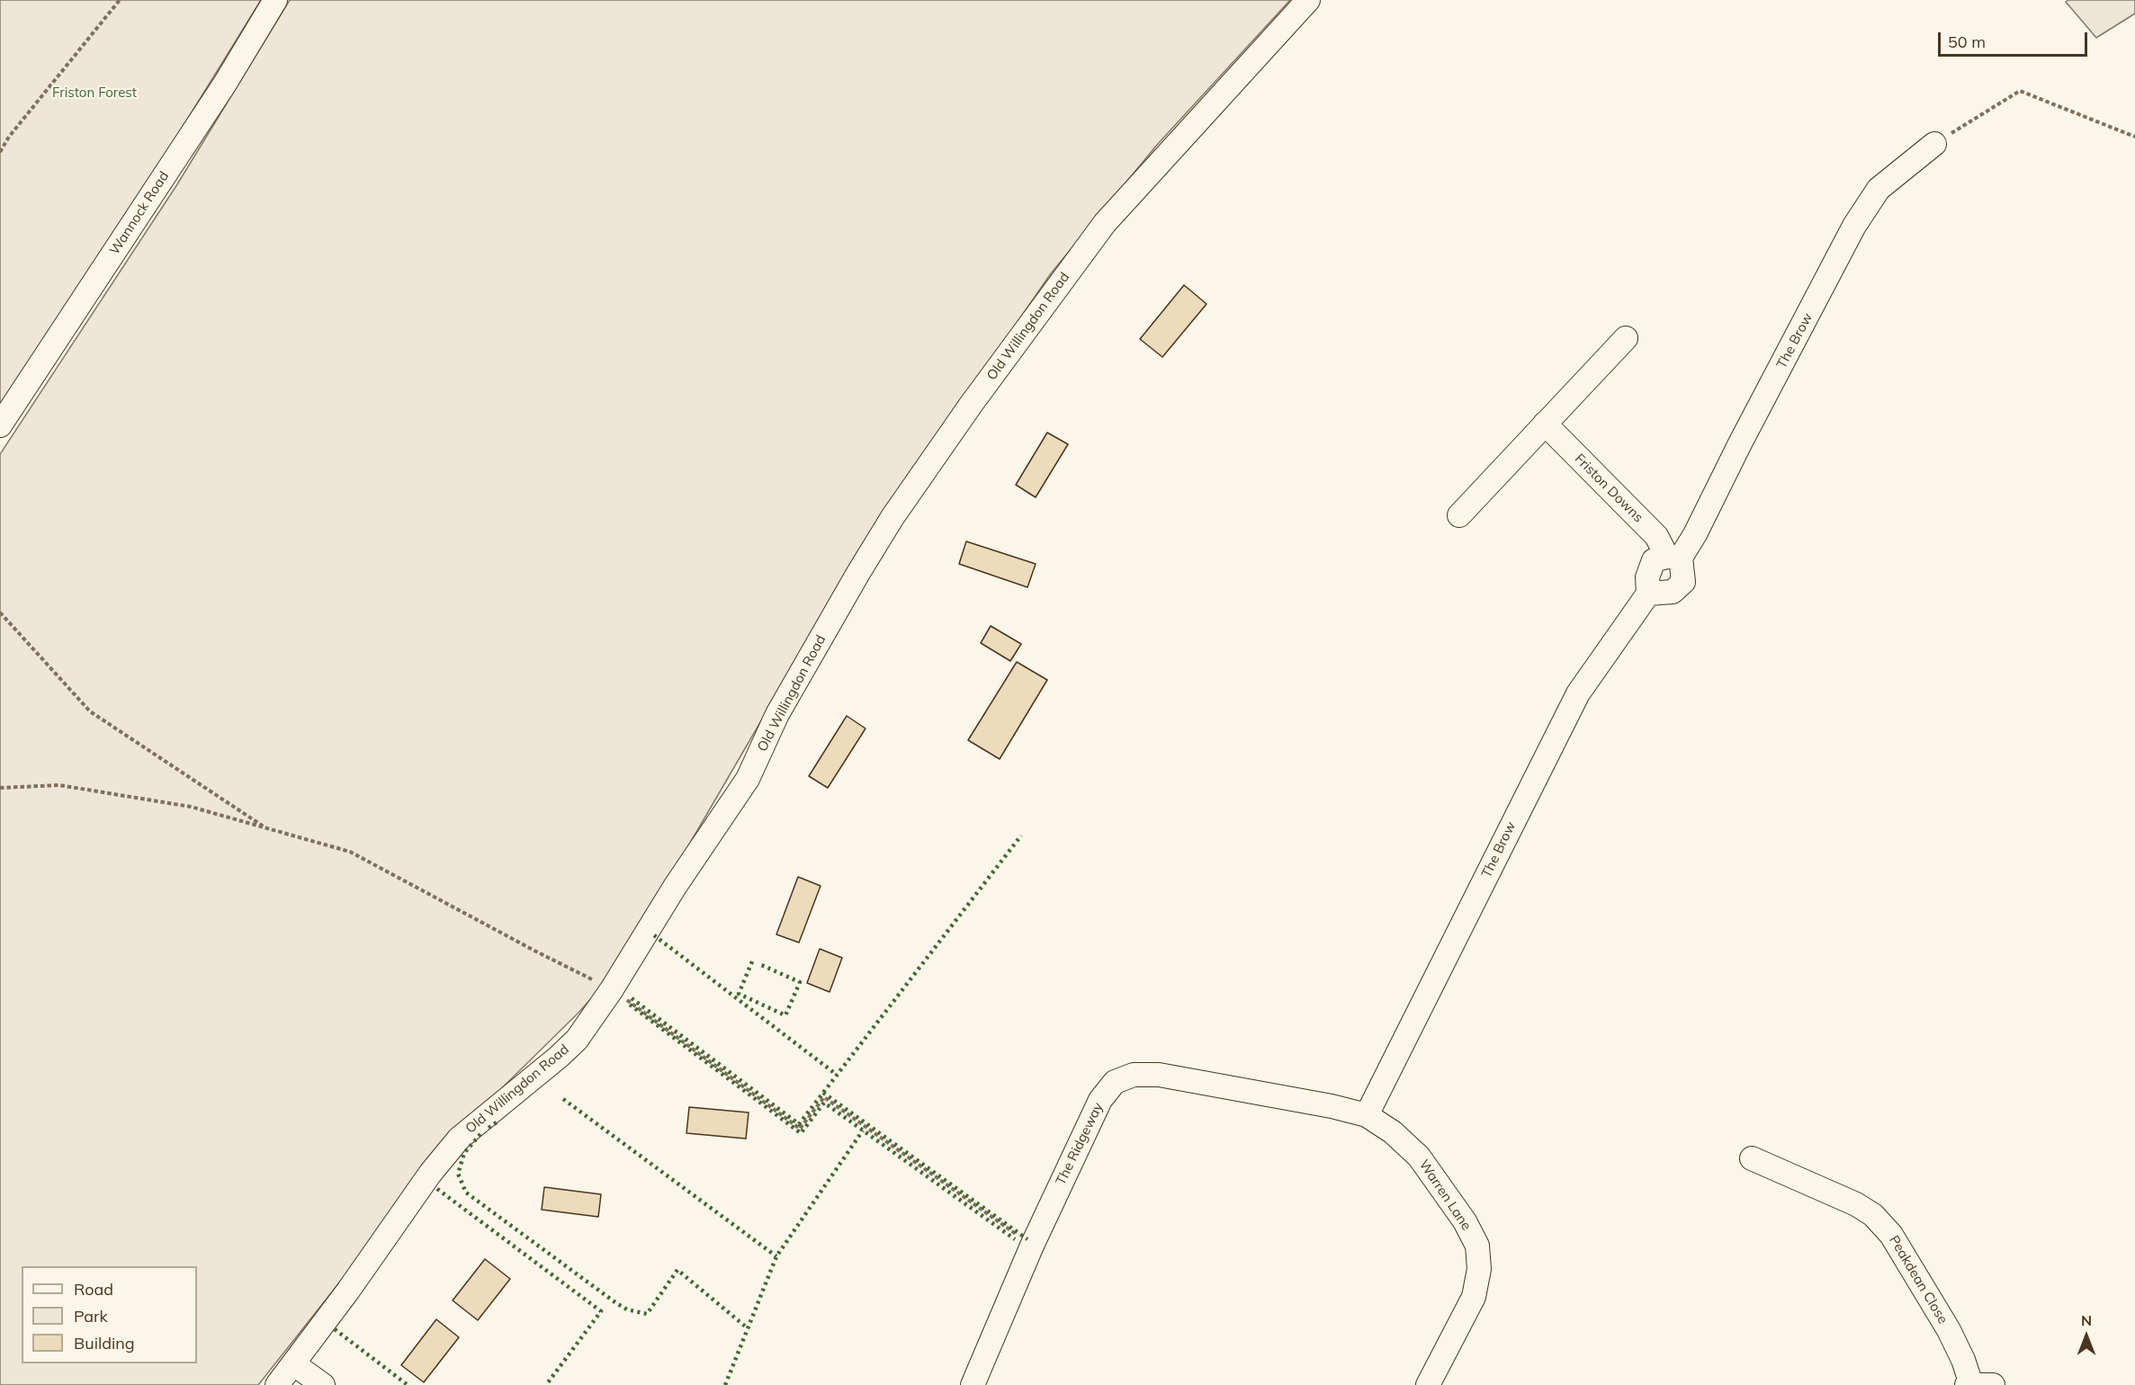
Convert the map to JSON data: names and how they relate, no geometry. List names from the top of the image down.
{
  "streets": {
    "street": [
      "Wannock Road",
      "Old Willingdon Road",
      "The Brow",
      "Friston Downs",
      "The Ridgeway",
      "Warren Lane",
      "Peakdean Close"
    ]
  },
  "crossings": [
    ["The Brow", "Friston Downs"],
    ["The Brow", "The Ridgeway"],
    ["The Brow", "Warren Lane"],
    ["The Ridgeway", "Warren Lane"]
  ],
  "parks": ["Friston Forest"],
  "legend": ["Road", "Park", "Building"],
  "scale_bar": "50 m",
  "north": "top"
}
